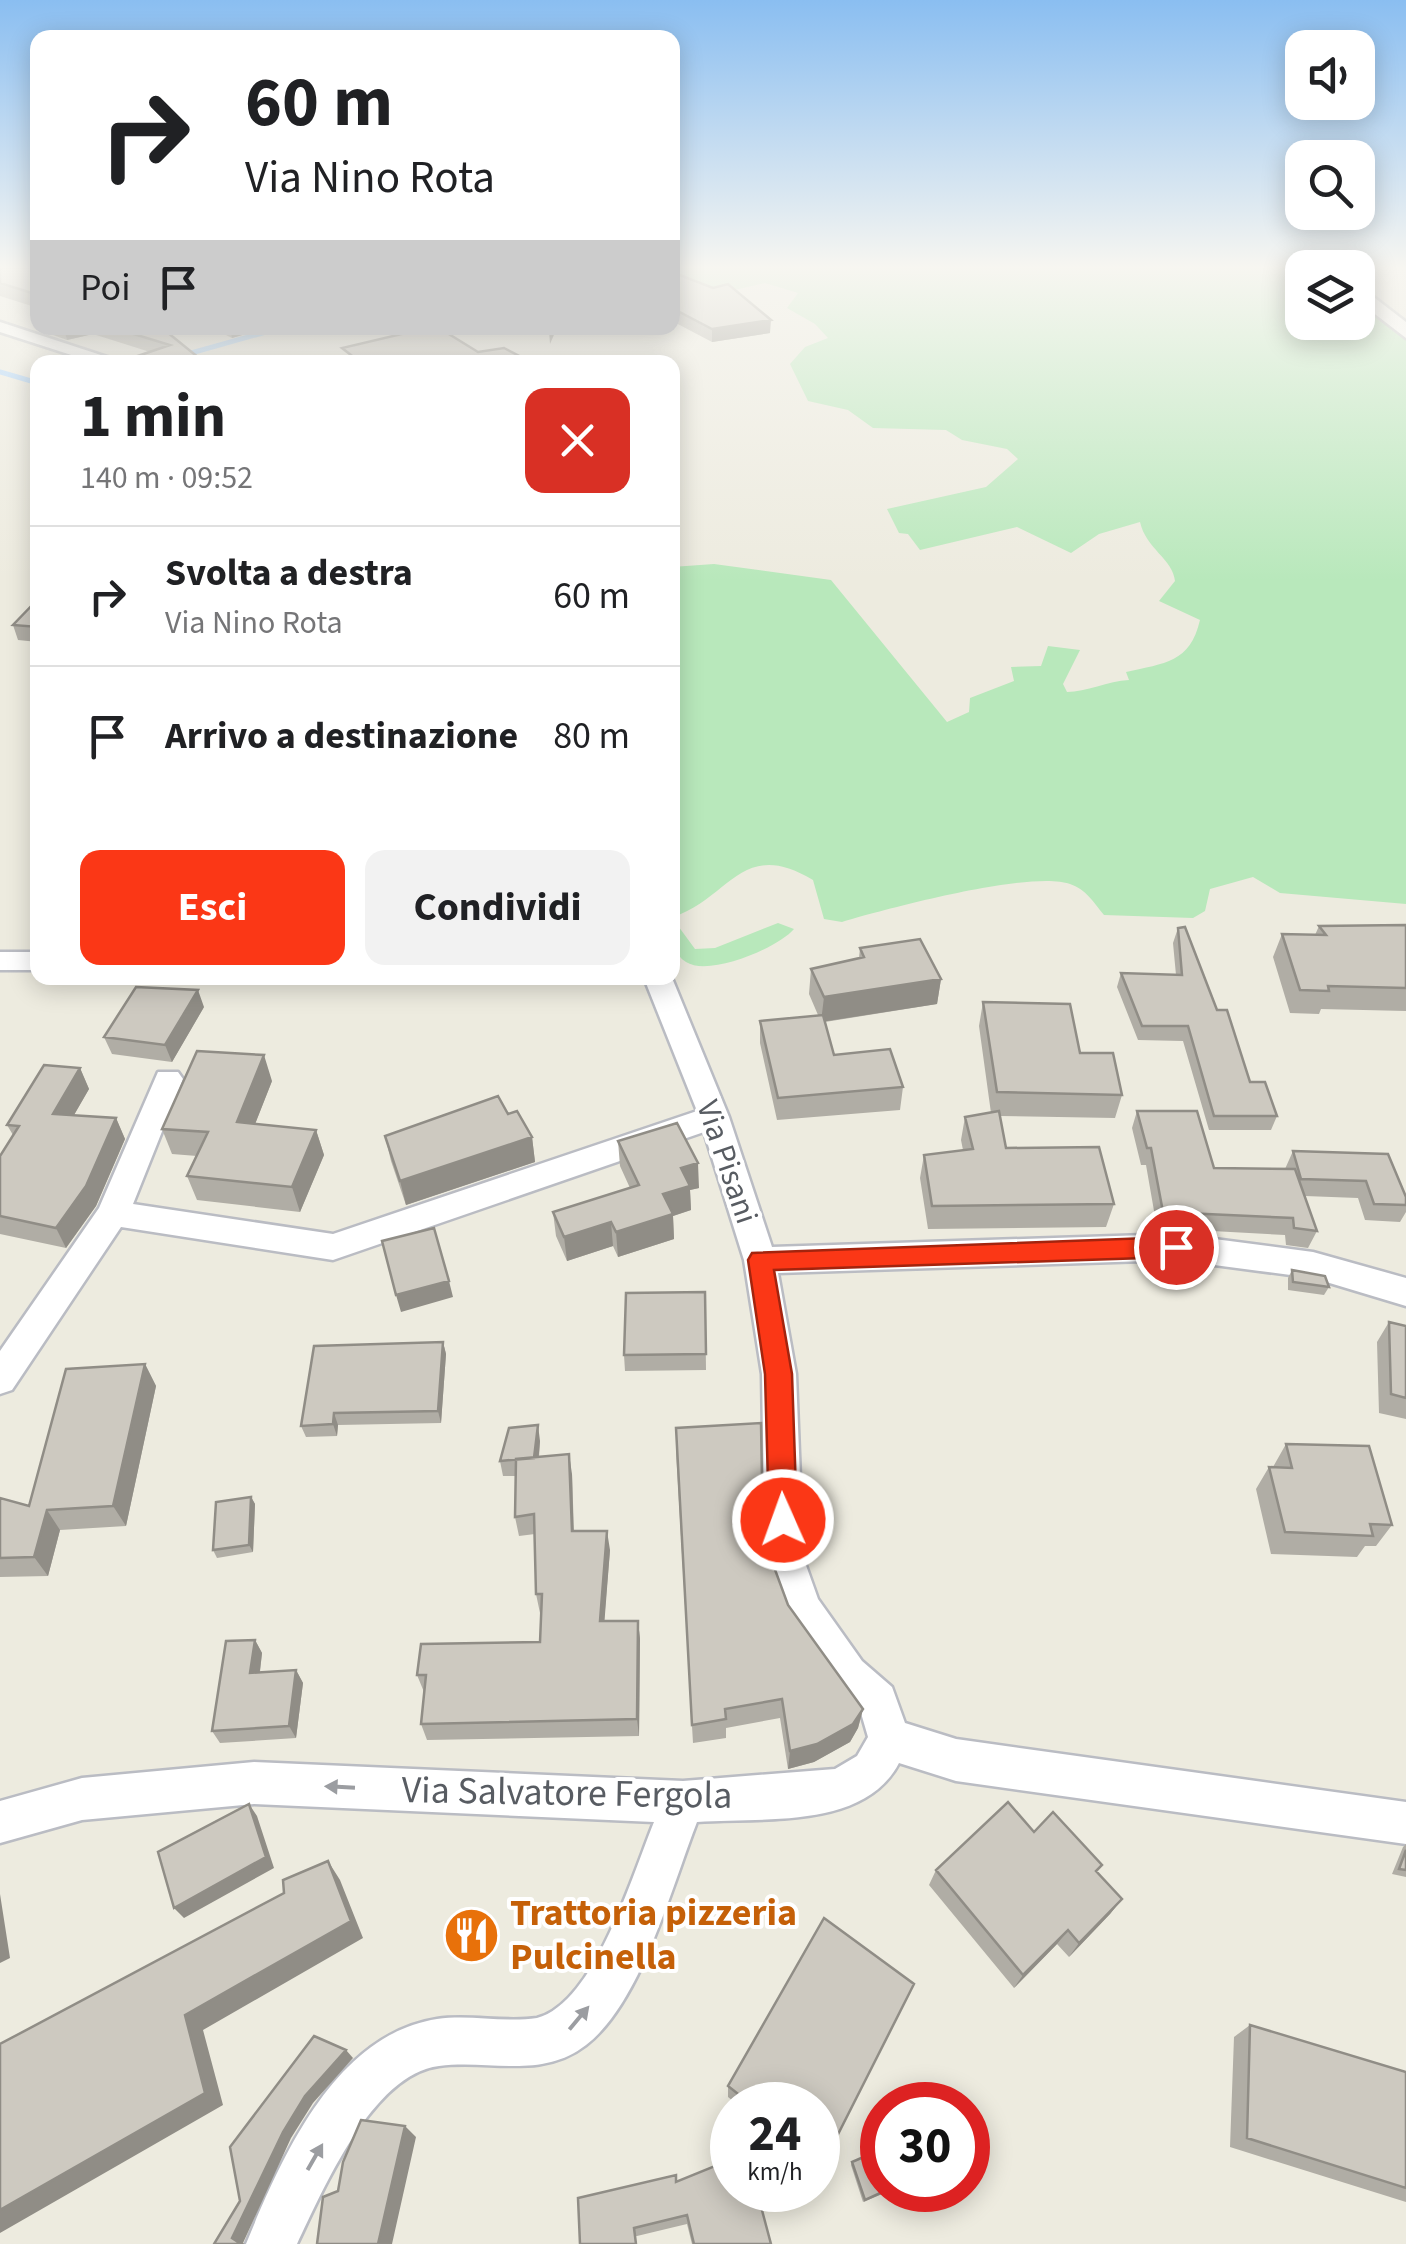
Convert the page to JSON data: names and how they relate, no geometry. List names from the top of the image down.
{
  "streets": {
    "street": ["Via Pisani", "Via Salvatore Fergola"]
  },
  "crossings": [
    ["Via Pisani", "Via Salvatore Fergola"]
  ],
  "one_way": ["Via Salvatore Fergola"],
  "places": {
    "restaurant": ["Trattoria pizzeria Pulcinella"]
  },
  "page": {
    "turn": ["60 m", "Via Nino Rota"],
    "then": "Poi",
    "heading": ["1 min", "140 m · 09:52"],
    "list": [
      {
        "name": "Svolta a destra",
        "note": "Via Nino Rota",
        "value": "60 m"
      },
      {
        "name": "Arrivo a destinazione",
        "value": "80 m"
      }
    ],
    "buttons": ["Esci", "Condividi"],
    "speed": "24 km/h",
    "limit": "30"
  }
}
